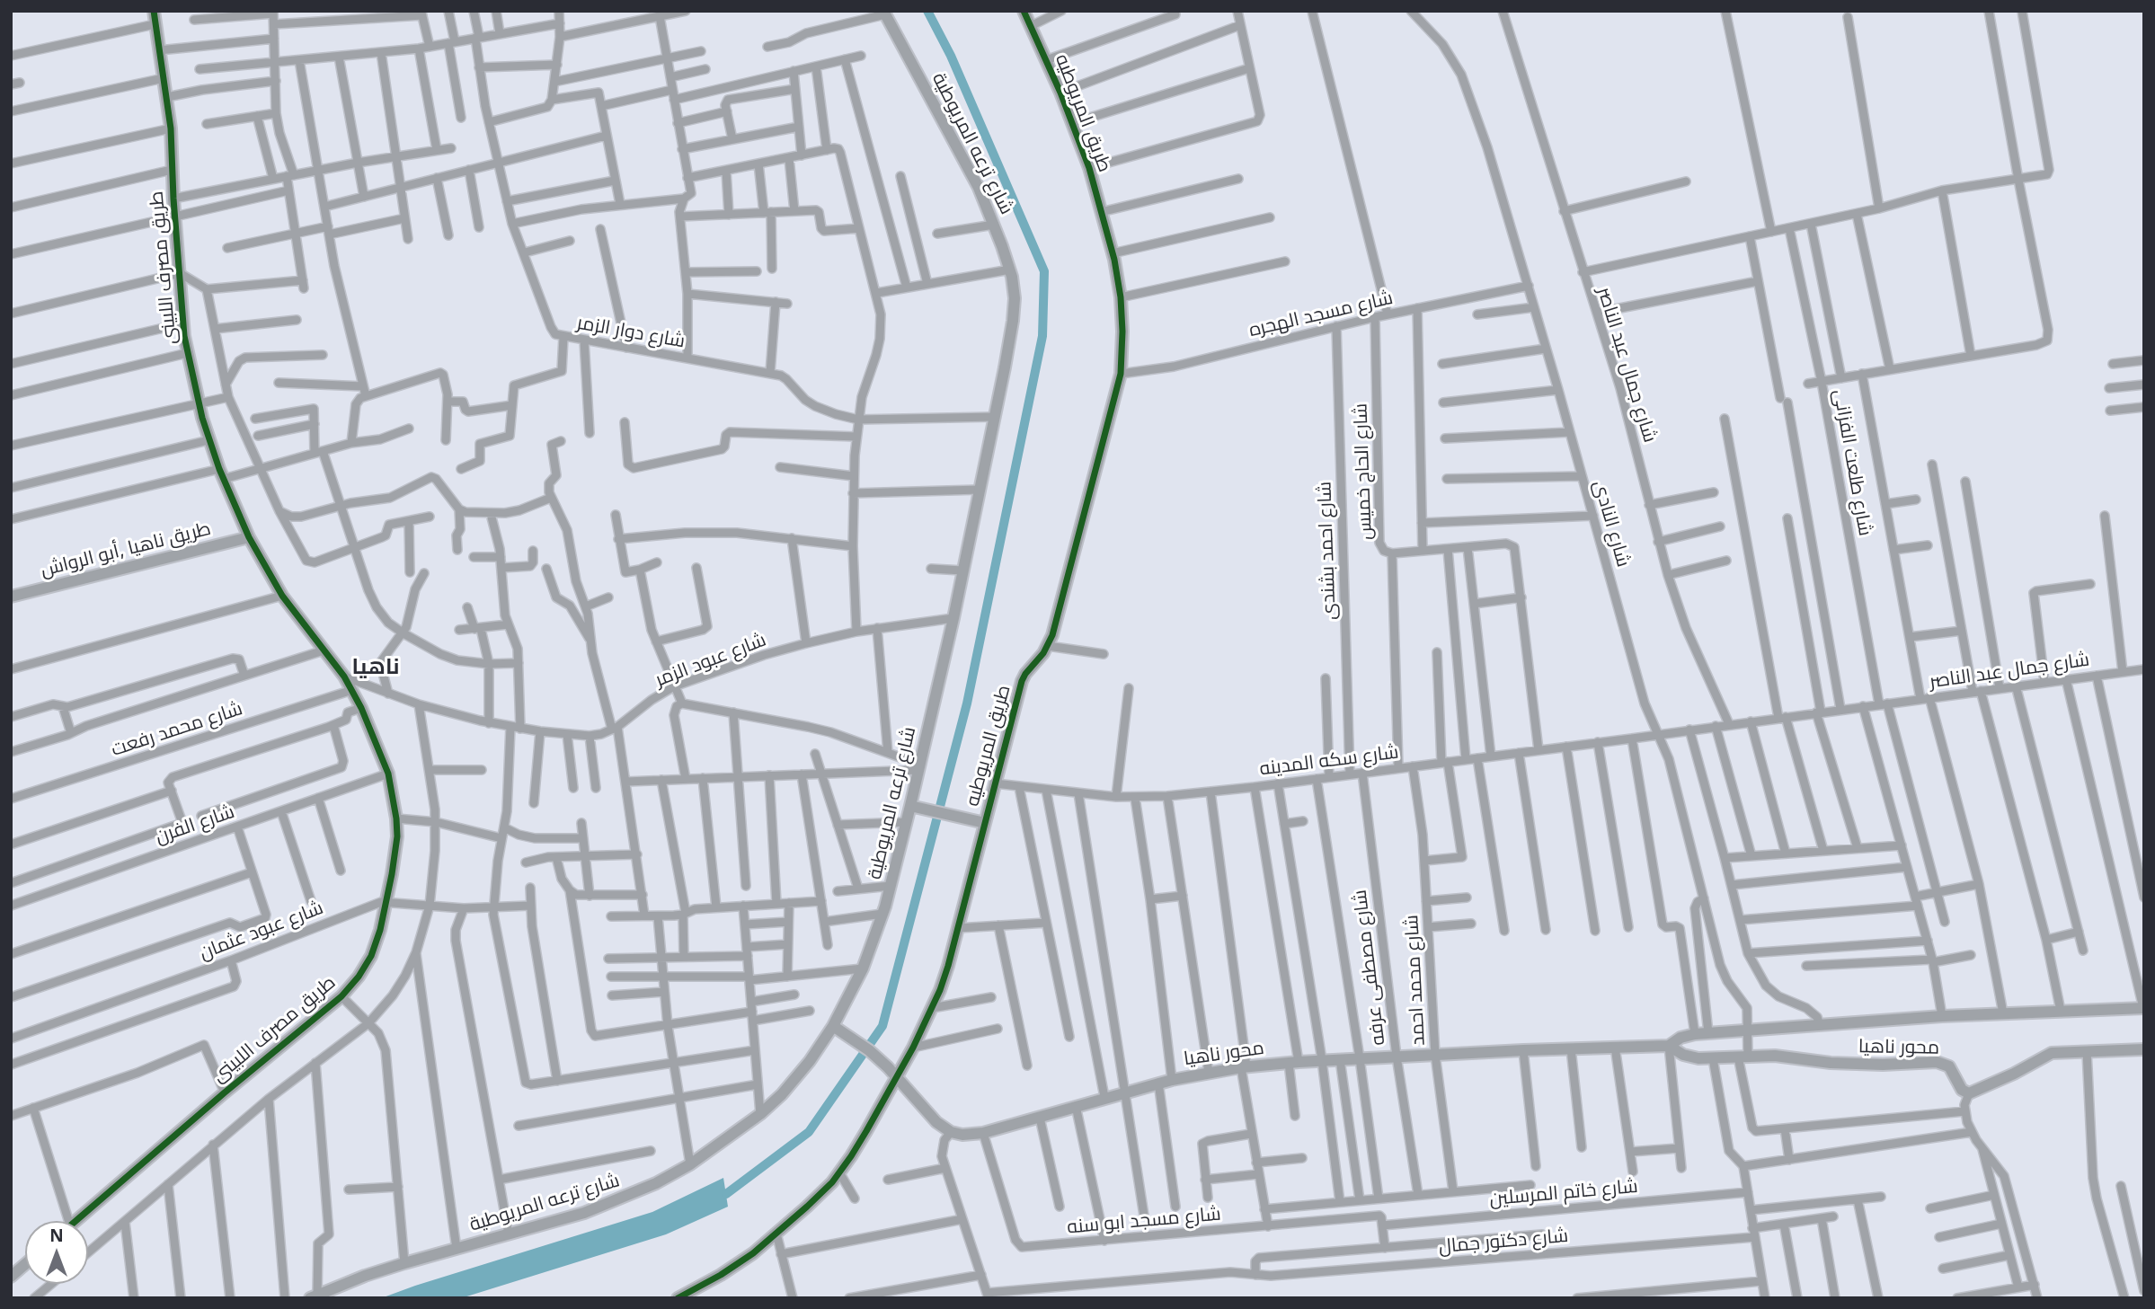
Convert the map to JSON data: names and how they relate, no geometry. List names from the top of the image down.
{
  "streets": {
    "main road": [
      "طريق المريوطيه",
      "شارع ترعه المريوطية",
      "طريق مصرف اللبينى",
      "طريق ناهيا ,أبو الرواش",
      "محور ناهيا"
    ],
    "street": [
      "شارع مسجد الهجره",
      "شارع دوار الزمر",
      "شارع جمال عبد الناصر",
      "شارع طلعت الفزانى",
      "شارع الحاج خميس",
      "شارع النادى",
      "شارع احمد بشندى",
      "شارع عبود الزمر",
      "شارع محمد رفعت",
      "شارع سكه المدينه",
      "شارع الفرن",
      "شارع عبود عثمان",
      "شارع مصطفى عرفه",
      "شارع محمد احمد",
      "شارع خاتم المرسلين",
      "شارع مسجد ابو سنه",
      "شارع دكتور جمال"
    ]
  },
  "crossings": [
    ["طريق المريوطيه", "شارع مسجد الهجره"],
    ["طريق المريوطيه", "شارع سكه المدينه"],
    ["شارع ترعه المريوطية", "شارع دوار الزمر"],
    ["شارع ترعه المريوطية", "شارع عبود الزمر"],
    ["طريق مصرف اللبينى", "طريق ناهيا ,أبو الرواش"],
    ["طريق مصرف اللبينى", "شارع عبود الزمر"],
    ["طريق مصرف اللبينى", "شارع محمد رفعت"],
    ["طريق مصرف اللبينى", "شارع الفرن"],
    ["طريق مصرف اللبينى", "شارع عبود عثمان"],
    ["شارع مسجد الهجره", "شارع الحاج خميس"],
    ["شارع مسجد الهجره", "شارع النادى"],
    ["شارع مسجد الهجره", "شارع احمد بشندى"],
    ["شارع جمال عبد الناصر", "شارع طلعت الفزانى"],
    ["شارع جمال عبد الناصر", "شارع النادى"],
    ["شارع جمال عبد الناصر", "شارع سكه المدينه"],
    ["شارع الحاج خميس", "شارع سكه المدينه"],
    ["شارع النادى", "شارع سكه المدينه"],
    ["شارع النادى", "محور ناهيا"],
    ["شارع احمد بشندى", "شارع سكه المدينه"],
    ["شارع سكه المدينه", "شارع مصطفى عرفه"],
    ["شارع سكه المدينه", "شارع محمد احمد"],
    ["شارع مصطفى عرفه", "محور ناهيا"],
    ["شارع محمد احمد", "محور ناهيا"],
    ["محور ناهيا", "شارع مسجد ابو سنه"],
    ["شارع خاتم المرسلين", "شارع مسجد ابو سنه"]
  ],
  "districts": ["ناهيا"],
  "north": "top"
}
